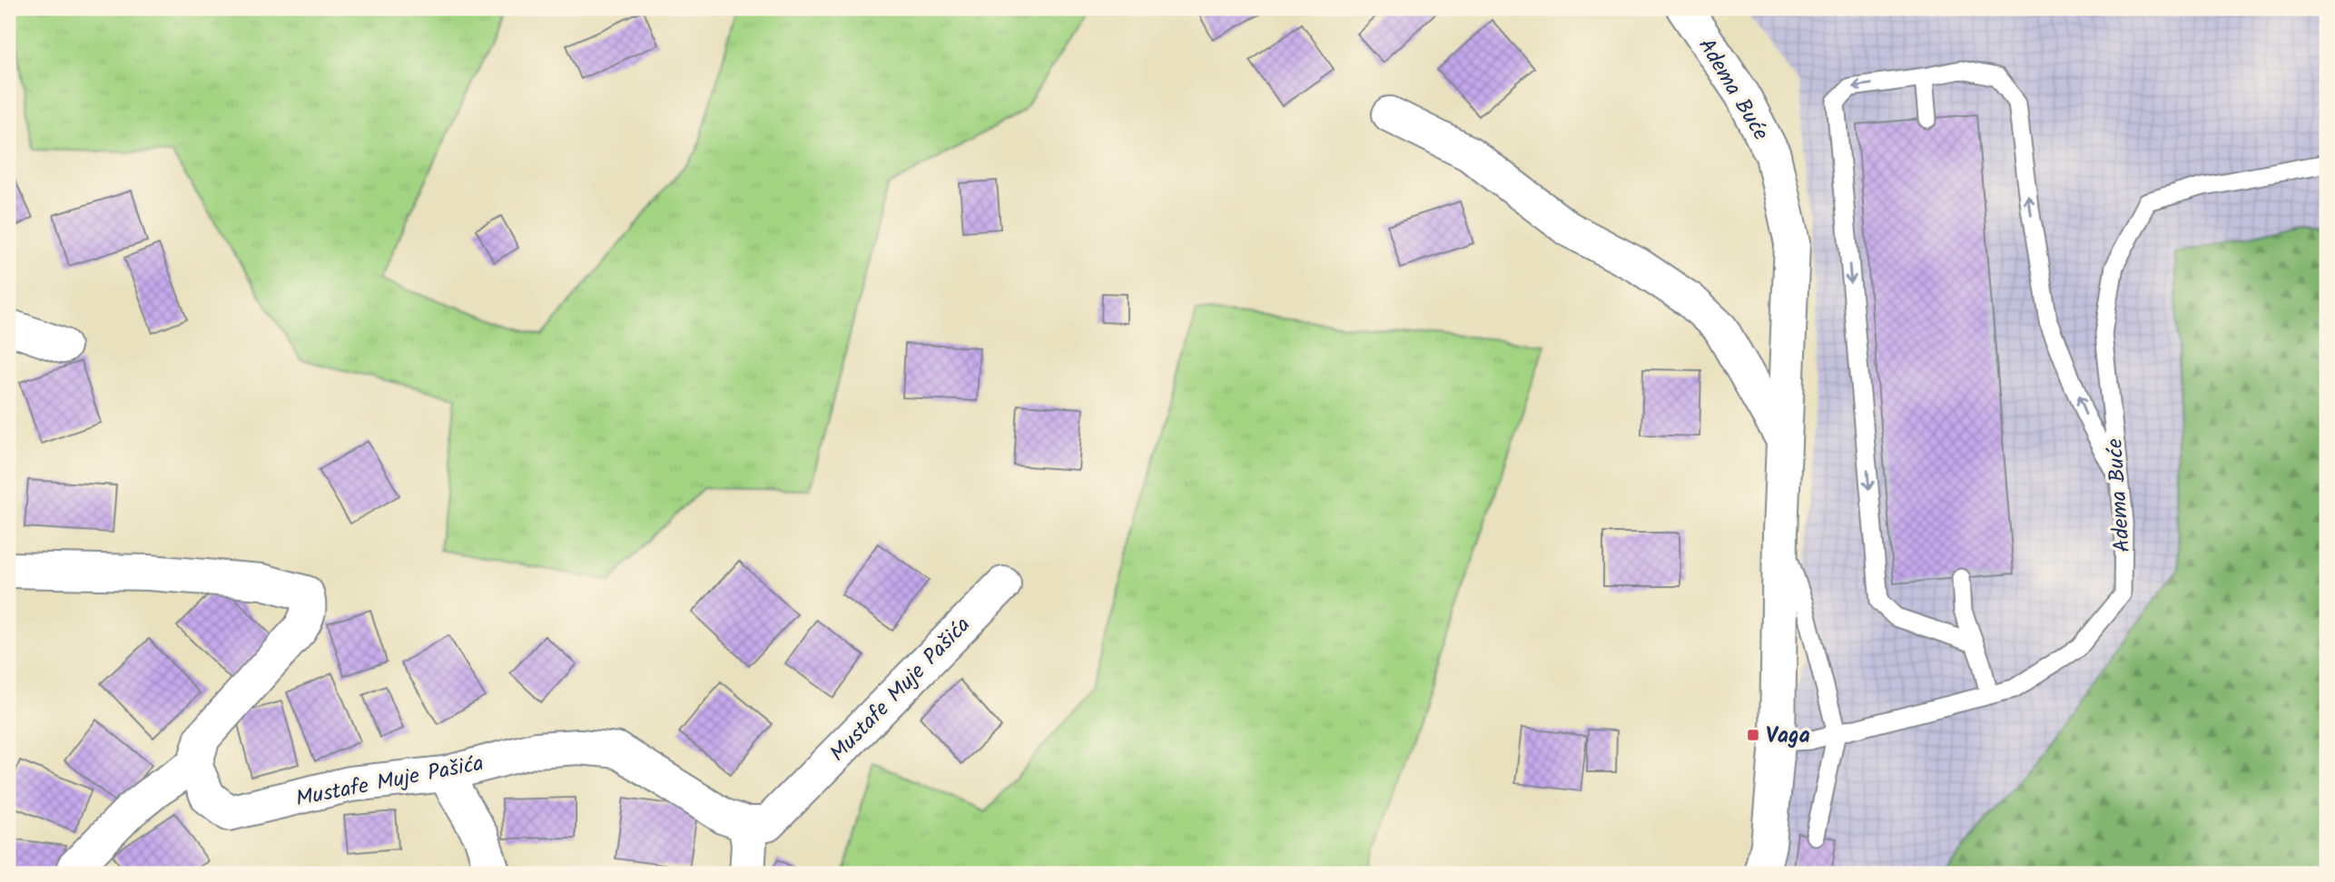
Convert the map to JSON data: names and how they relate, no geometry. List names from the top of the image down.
{
  "streets": {
    "street": ["Adema Buće", "Mustafe Muje Pašića"]
  },
  "places": {
    "transit": ["Vaga"]
  }
}
